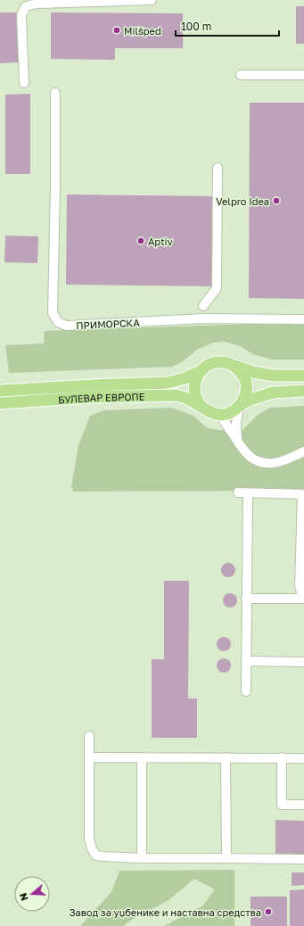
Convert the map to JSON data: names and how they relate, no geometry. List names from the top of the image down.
{
  "streets": {
    "main road": ["БУЛЕВАР ЕВРОПЕ"],
    "street": ["ПРИМОРСКА"]
  },
  "places": [
    "Milšped",
    "Velpro Idea",
    "Aptiv",
    "Завод за уџбенике и наставна средства"
  ],
  "scale_bar": "100 m",
  "north": "left"
}
